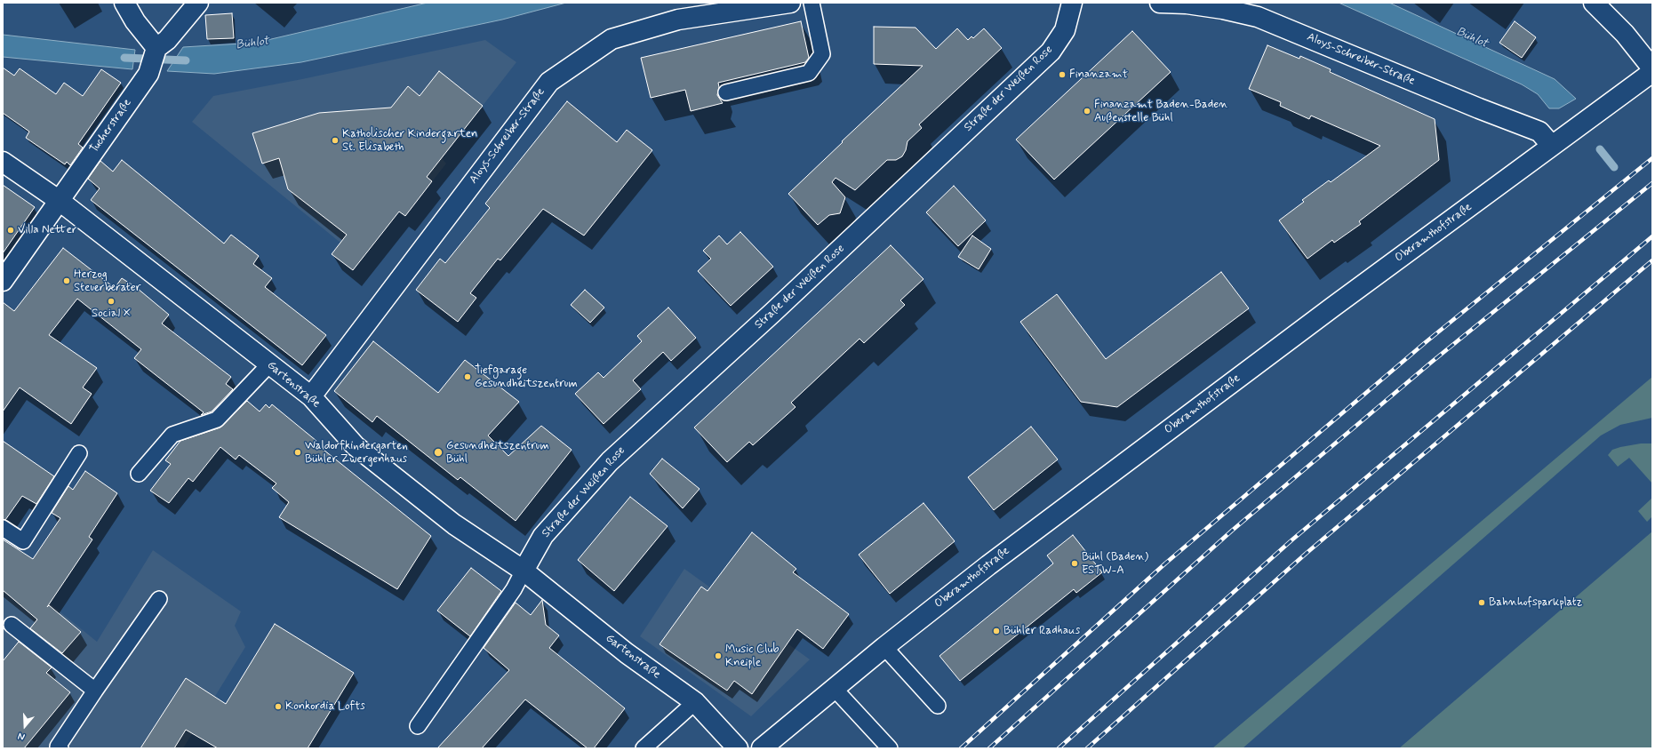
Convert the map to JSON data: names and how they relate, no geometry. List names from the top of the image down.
{
  "streets": {
    "street": [
      "Aloys-Schreiber-Straße",
      "Straße der Weißen Rose",
      "Tucherstraße",
      "Oberamthofstraße",
      "Gartenstraße"
    ]
  },
  "crossings": [
    ["Aloys-Schreiber-Straße", "Oberamthofstraße"],
    ["Aloys-Schreiber-Straße", "Gartenstraße"],
    ["Straße der Weißen Rose", "Gartenstraße"],
    ["Tucherstraße", "Gartenstraße"]
  ],
  "water": ["Bühlot"],
  "places": [
    "Finanzamt",
    "Finanzamt Baden-Baden Außenstelle Bühl",
    "Katholischer Kindergarten St. Elisabeth",
    "Villa Netter",
    "Herzog Steuerberater",
    "Social X",
    "Tiefgarage Gesundheitszentrum",
    "Waldorfkindergarten Bühler Zwergenhaus",
    "Gesundheitszentrum Bühl",
    "Bühl (Baden) ESTW-A",
    "Bahnhofsparkplatz",
    "Bühler Radhaus",
    "Music Club Kneiple",
    "Konkordia Lofts"
  ],
  "north": "bottom"
}
